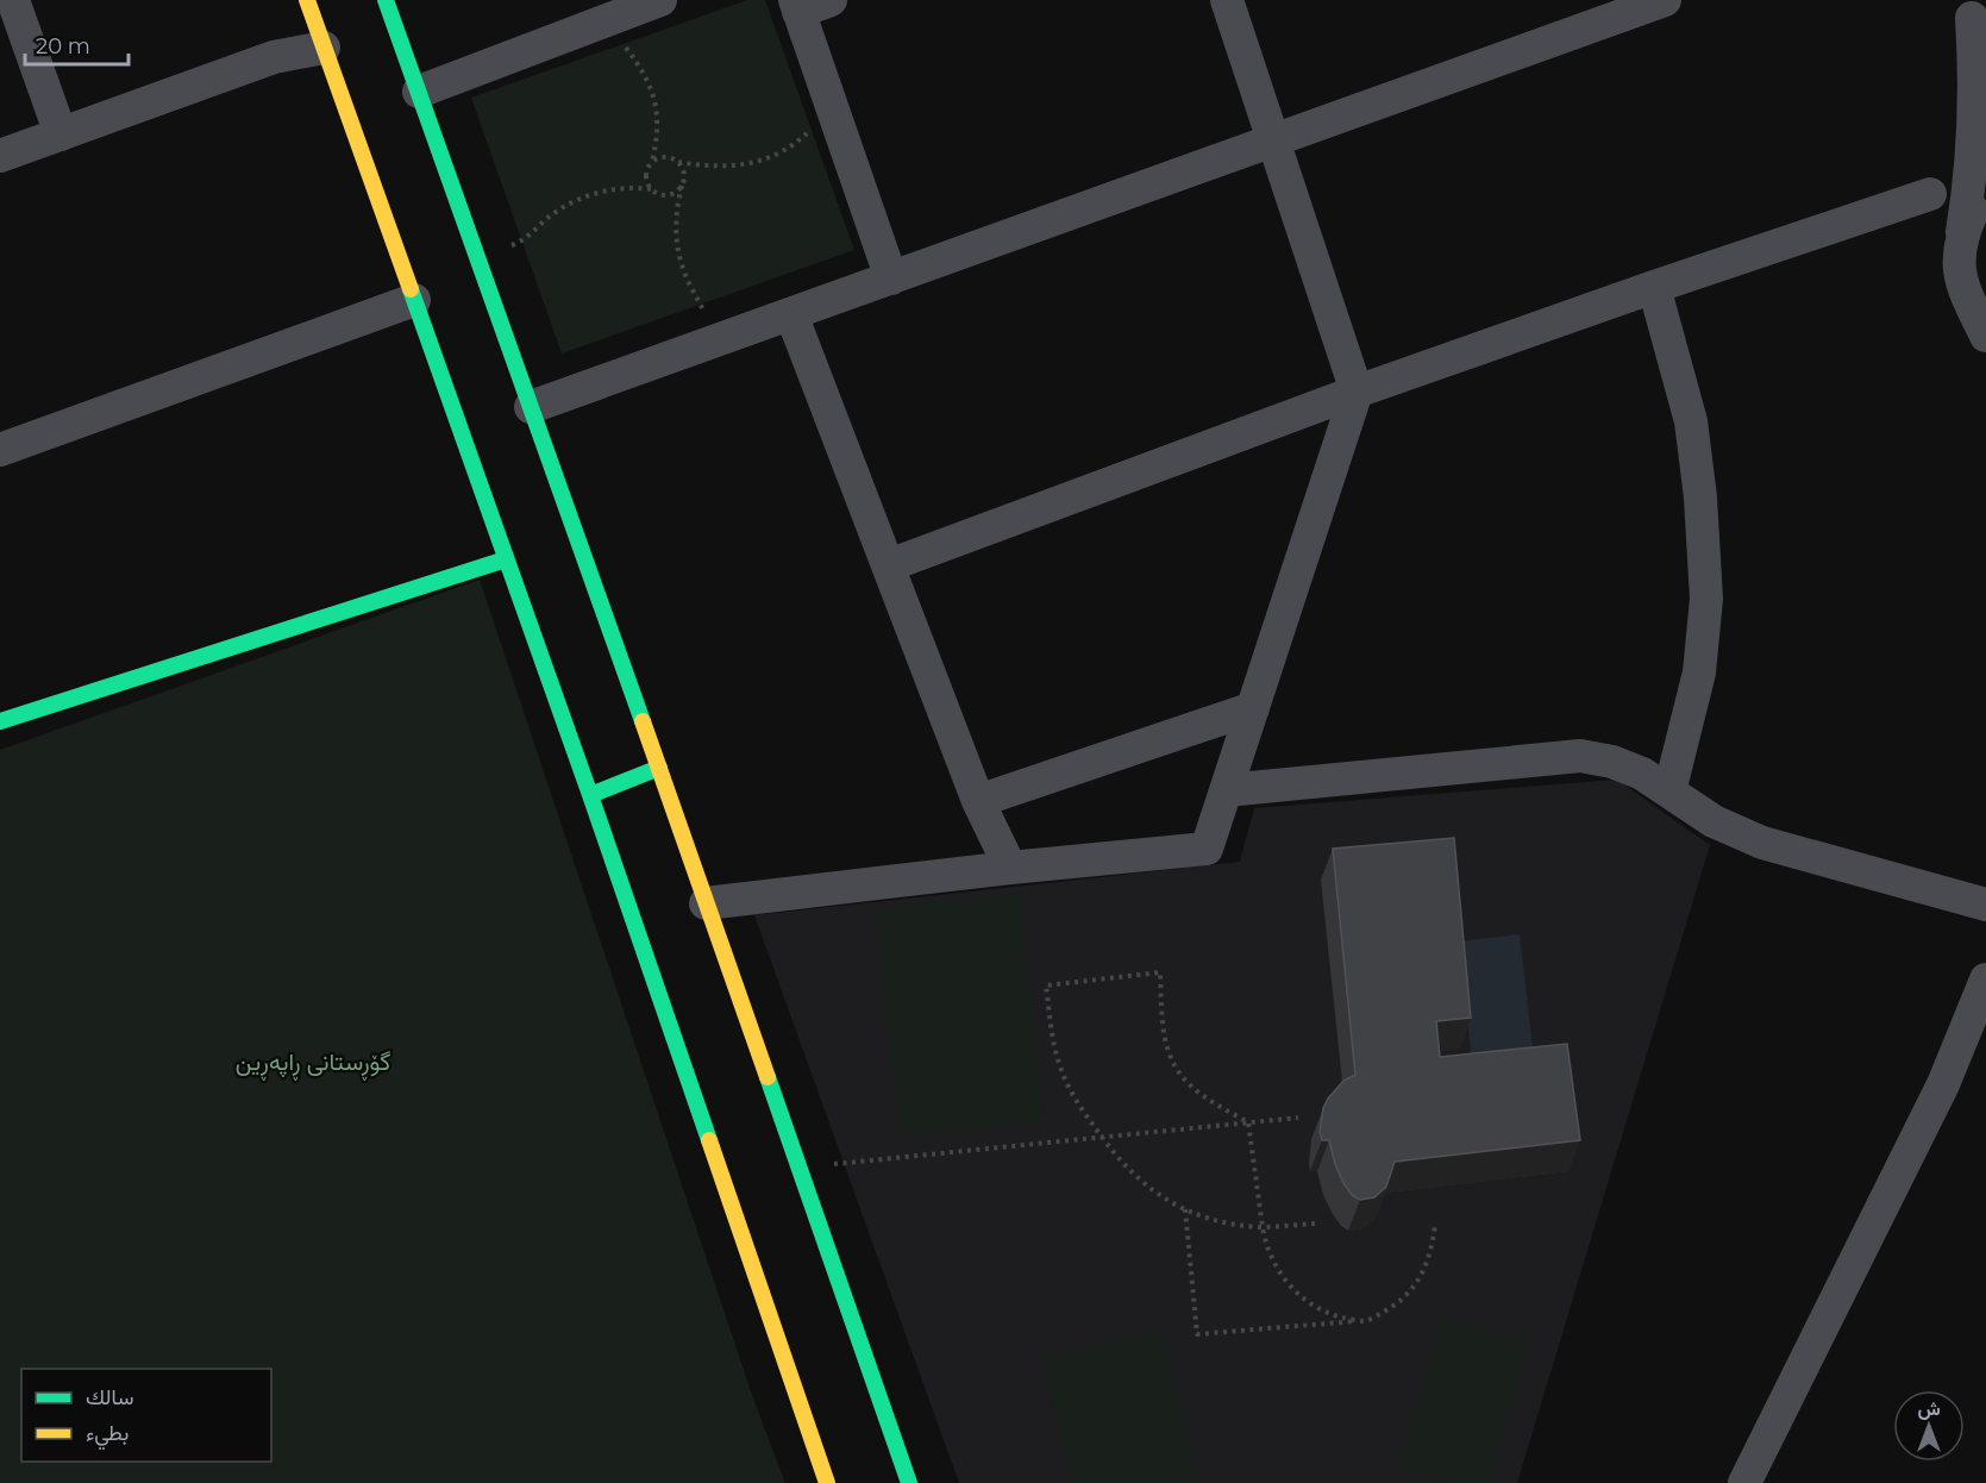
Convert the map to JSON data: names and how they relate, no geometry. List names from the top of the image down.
{
  "parks": ["گۆڕستانی ڕاپەڕین"],
  "legend": ["سالك", "بطيء"],
  "scale_bar": "20 m",
  "north": "top"
}
